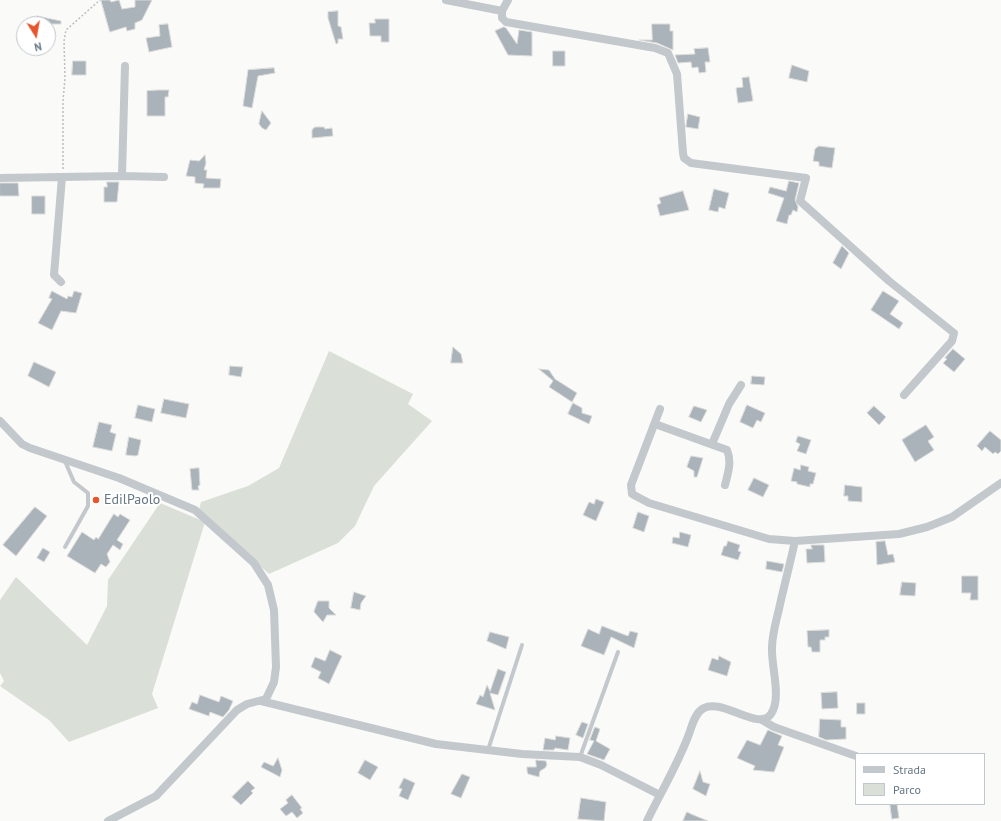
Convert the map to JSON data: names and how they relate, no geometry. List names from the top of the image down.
{
  "places": ["EdilPaolo"],
  "legend": ["Strada", "Parco"],
  "north": "bottom"
}
